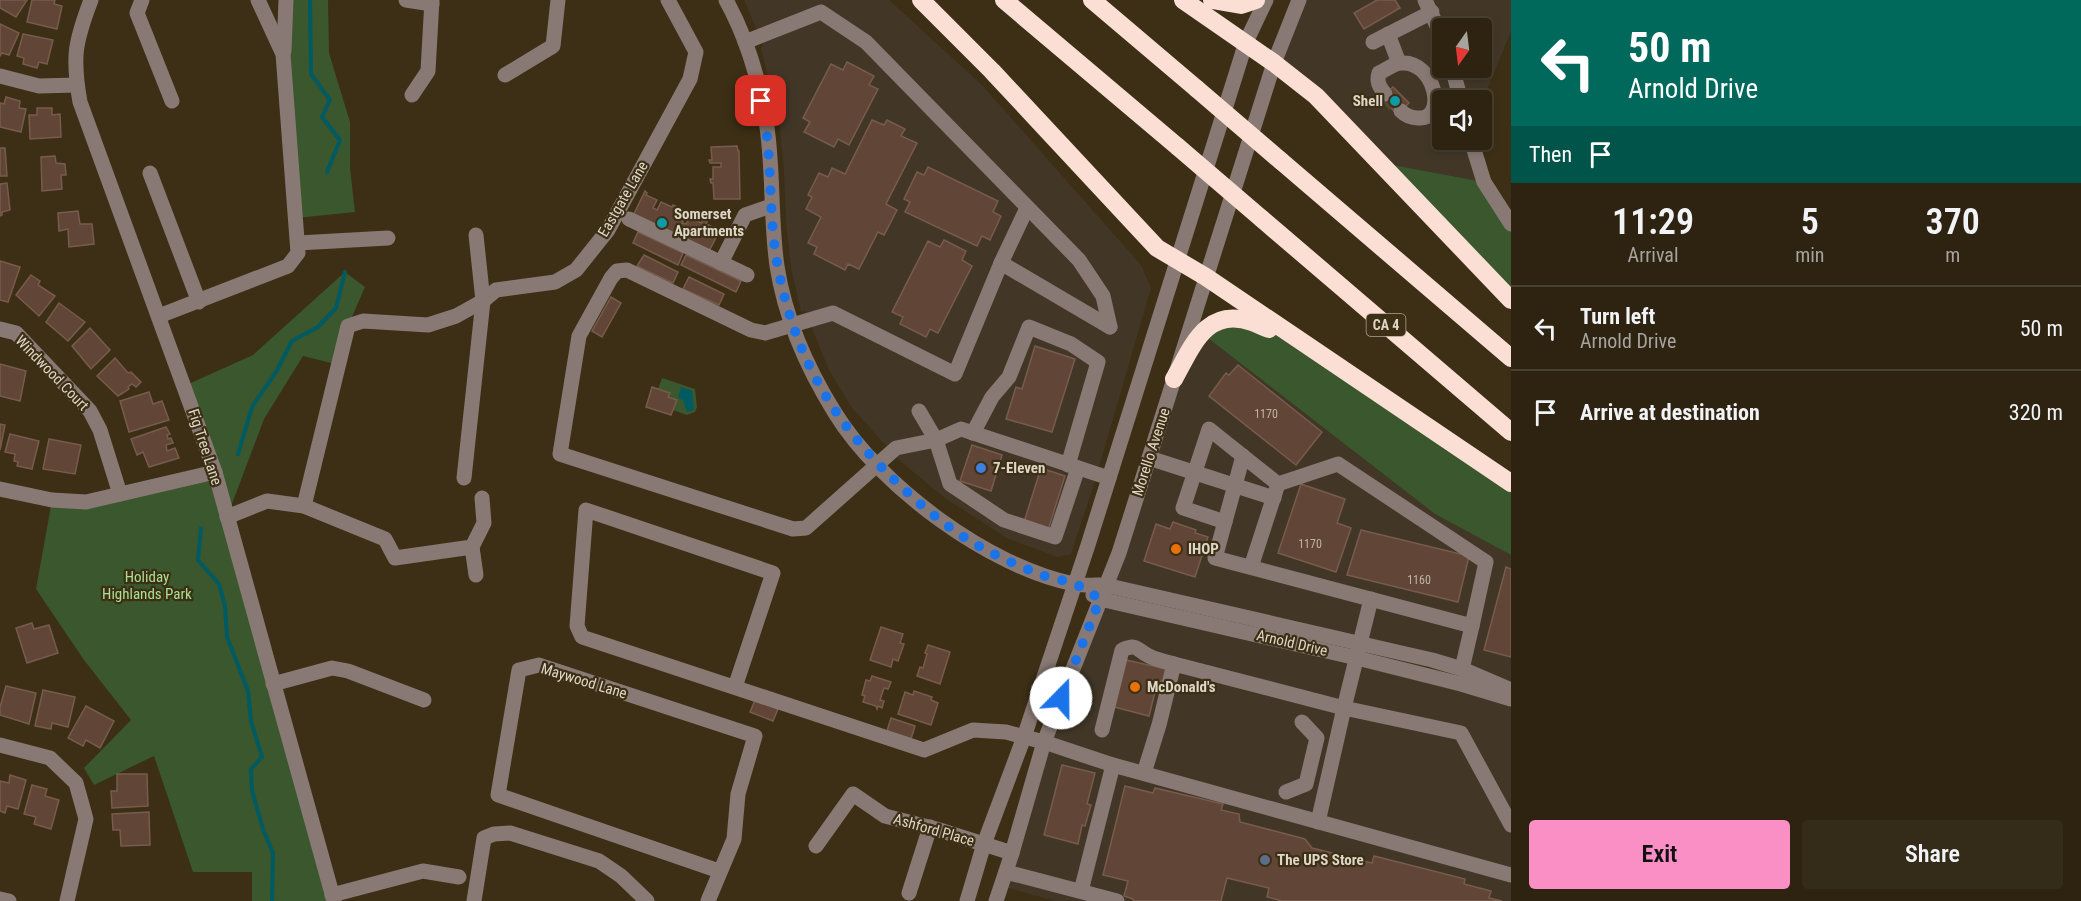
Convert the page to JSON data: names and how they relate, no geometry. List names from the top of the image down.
{
  "streets": {
    "highway": ["CA 4"],
    "street": [
      "Eastgate Lane",
      "Windwood Court",
      "Fig Tree Lane",
      "Morello Avenue",
      "Arnold Drive",
      "Maywood Lane",
      "Ashford Place"
    ]
  },
  "crossings": [
    ["Morello Avenue", "Arnold Drive"],
    ["Morello Avenue", "Ashford Place"]
  ],
  "parks": ["Holiday Highlands Park"],
  "places": [
    "Shell",
    "Somerset Apartments",
    "7-Eleven",
    "IHOP",
    "McDonald's",
    "The UPS Store"
  ],
  "house_numbers": ["1170", "1170", "1160"],
  "north": "bottom",
  "page": {
    "turn": ["50 m", "Arnold Drive"],
    "then": "Then",
    "eta": [
      "11:29",
      "Arrival",
      "5",
      "min",
      "370",
      "m"
    ],
    "list": [
      {
        "name": "Turn left",
        "note": "Arnold Drive",
        "value": "50 m"
      },
      {
        "name": "Arrive at destination",
        "value": "320 m"
      }
    ],
    "buttons": ["Exit", "Share"]
  }
}
